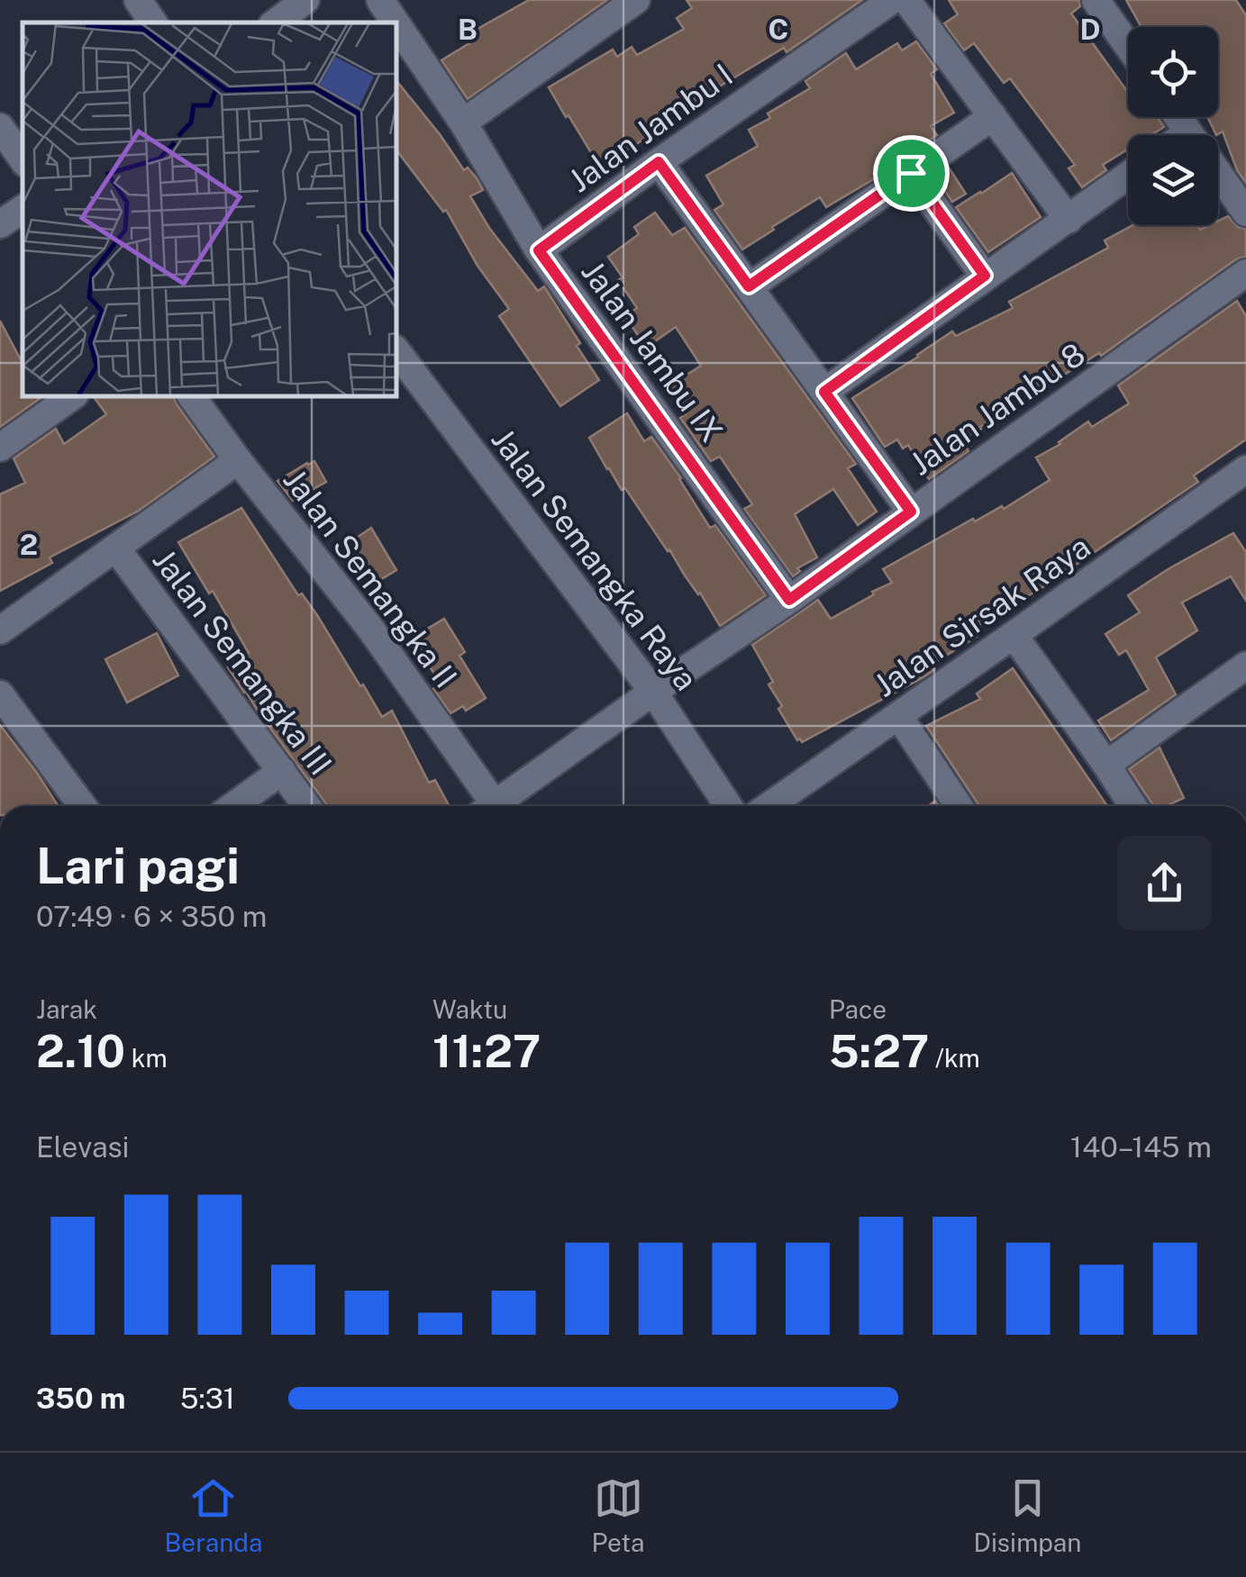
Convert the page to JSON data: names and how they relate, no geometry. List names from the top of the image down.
{
  "streets": {
    "street": [
      "Jalan Jambu I",
      "Jalan Jambu IX",
      "Jalan Jambu 8",
      "Jalan Semangka Raya",
      "Jalan Semangka II",
      "Jalan Sirsak Raya",
      "Jalan Semangka III"
    ]
  },
  "crossings": [
    ["Jalan Jambu I", "Jalan Jambu IX"],
    ["Jalan Jambu IX", "Jalan Jambu 8"],
    ["Jalan Jambu 8", "Jalan Semangka Raya"]
  ],
  "page": {
    "heading": ["Lari pagi", "07:49 · 6 × 350 m"],
    "stats": [
      ["Jarak", "2.10 km"],
      ["Waktu", "11:27"],
      ["Pace", "5:27 /km"]
    ],
    "chart": ["Elevasi", "140–145 m"],
    "list": [
      {
        "name": "350 m",
        "note": "5:31"
      }
    ],
    "tabs": ["Beranda", "Peta", "Disimpan"]
  },
  "grid": {
    "columns": ["B", "C", "D"],
    "rows": ["2"]
  }
}
